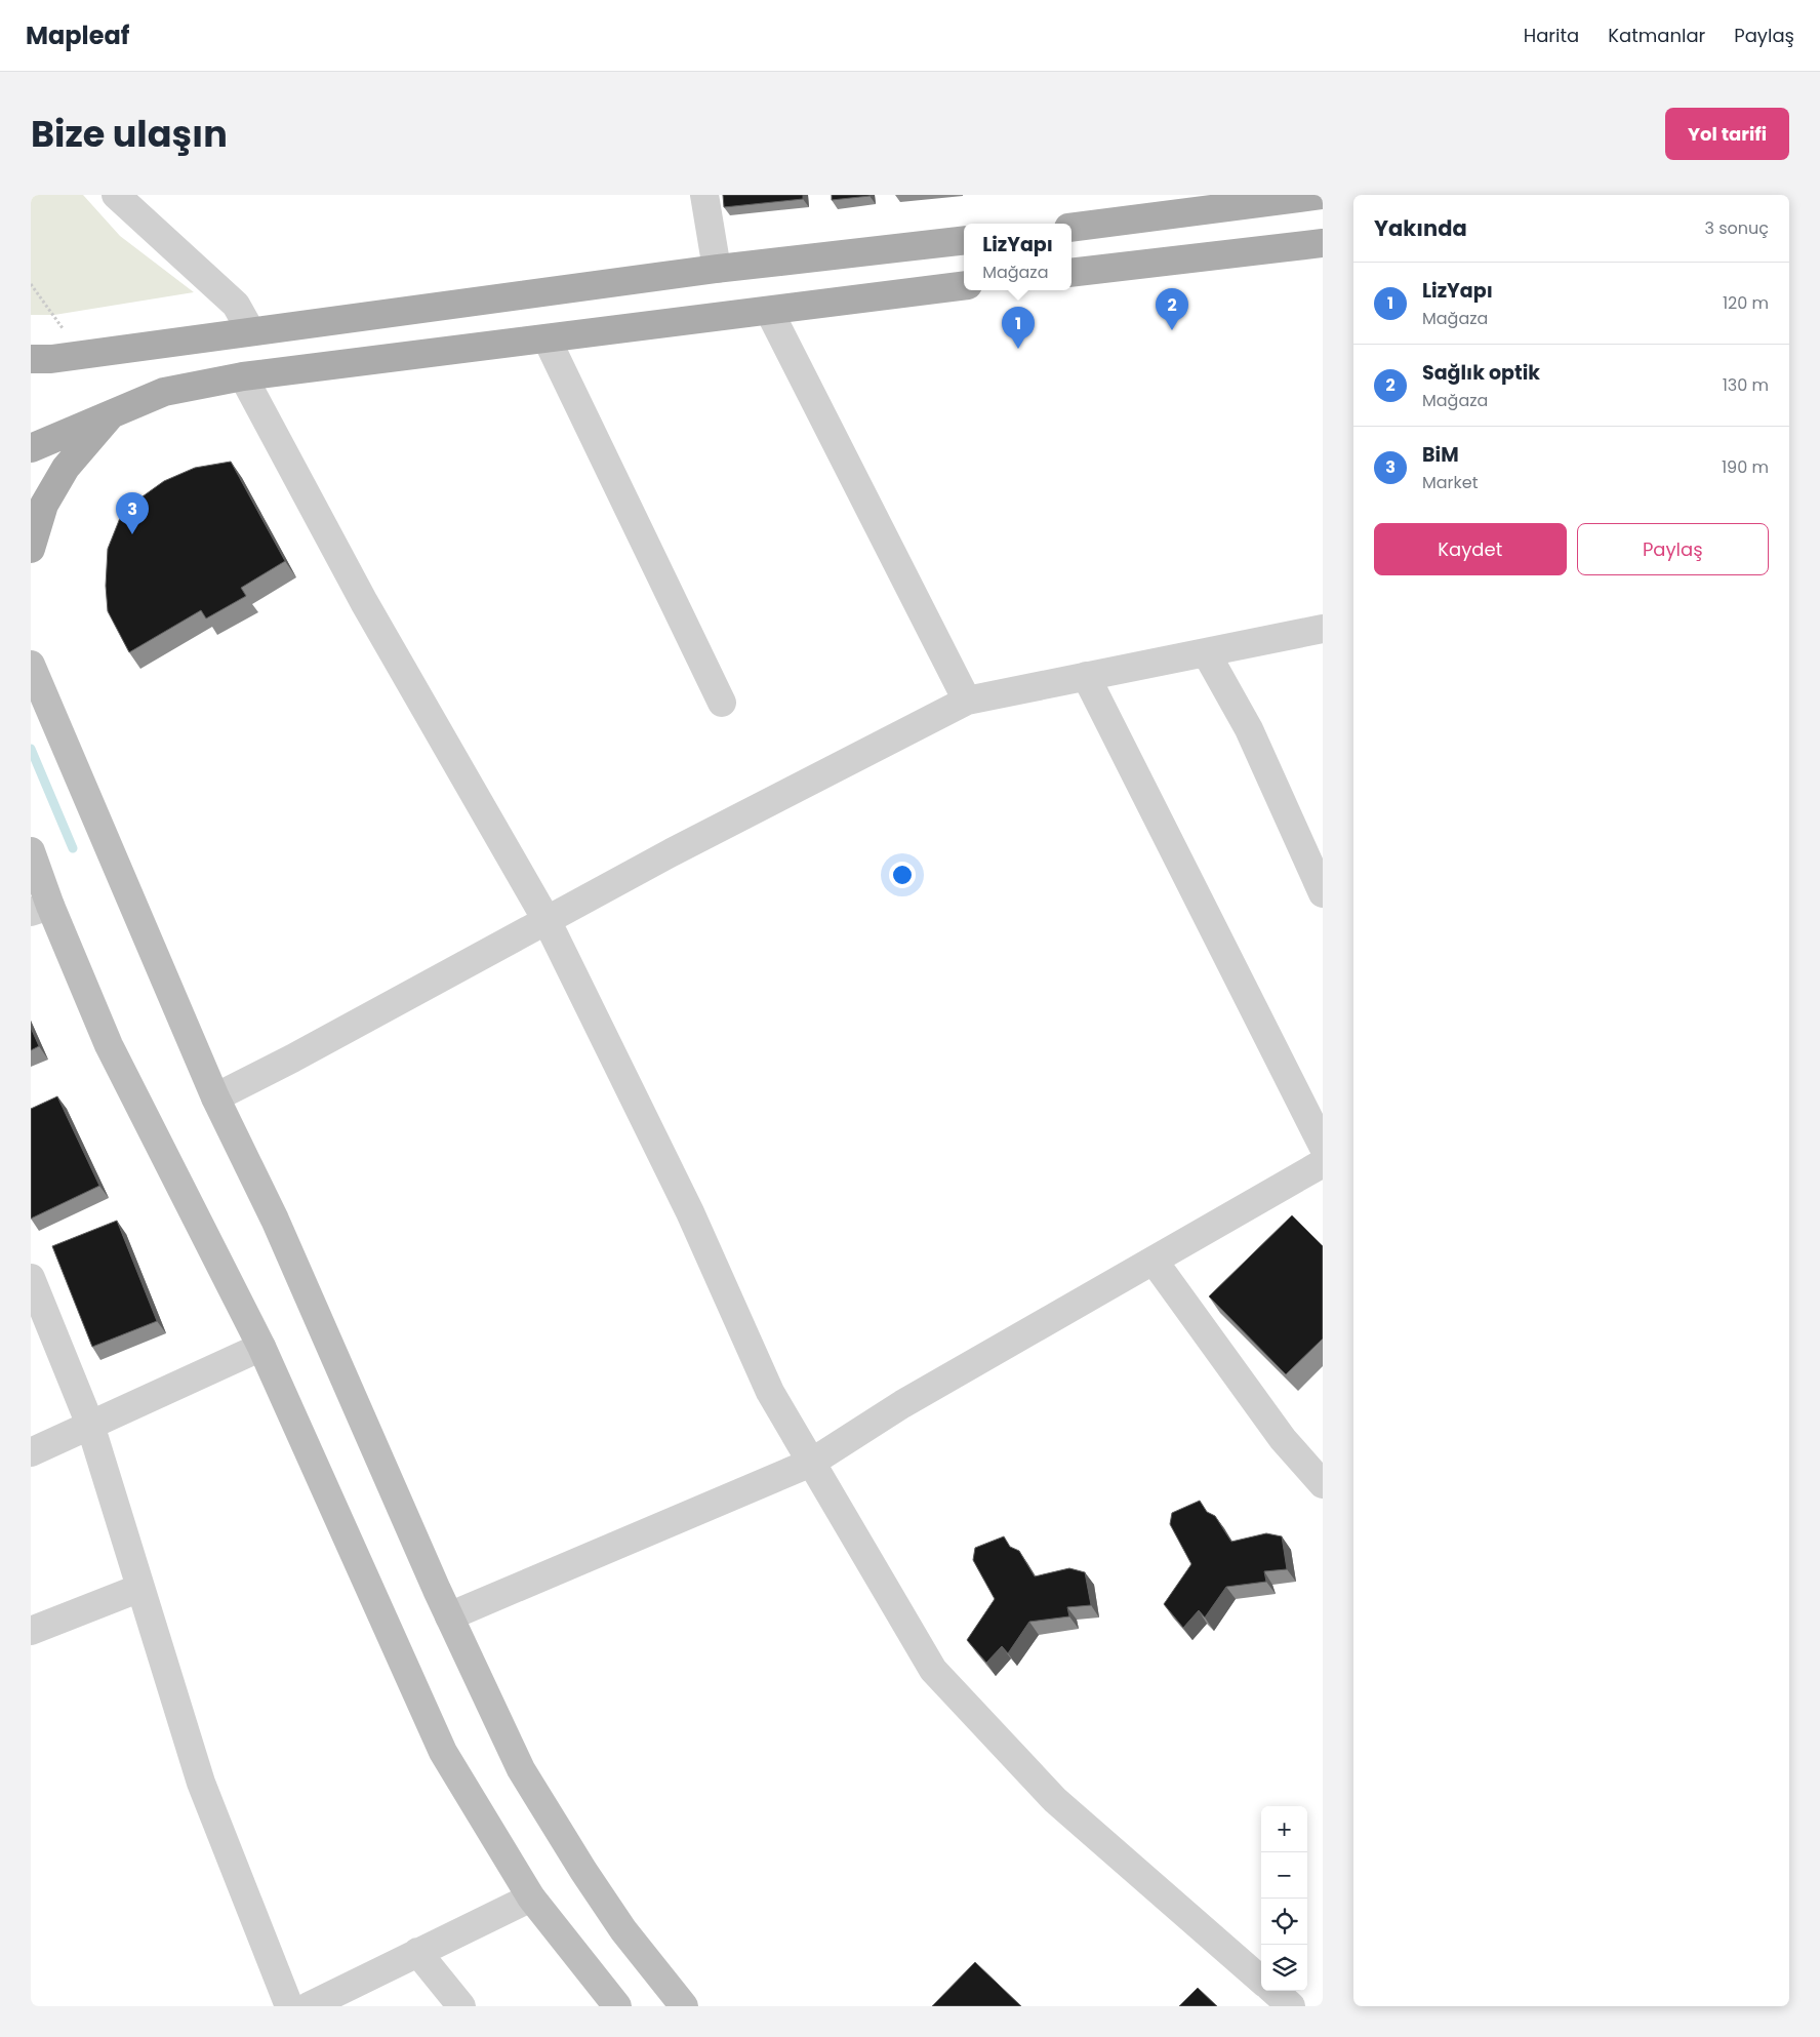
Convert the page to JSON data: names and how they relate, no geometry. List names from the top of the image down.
{
  "page": {
    "header": "Mapleaf",
    "nav": ["Harita", "Katmanlar", "Paylaş"],
    "title": "Bize ulaşın",
    "buttons": [
      "Yol tarifi",
      ["Kaydet", "Paylaş"]
    ],
    "heading": ["Yakında", "3 sonuç"],
    "popup": ["LizYapı", "Mağaza"],
    "list": [
      {
        "mark": "1",
        "name": "LizYapı",
        "note": "Mağaza",
        "value": "120 m"
      },
      {
        "mark": "2",
        "name": "Sağlık optik",
        "note": "Mağaza",
        "value": "130 m"
      },
      {
        "mark": "3",
        "name": "BiM",
        "note": "Market",
        "value": "190 m"
      }
    ],
    "pins": ["2", "1", "3"],
    "map_buttons": ["+", "−"]
  }
}
